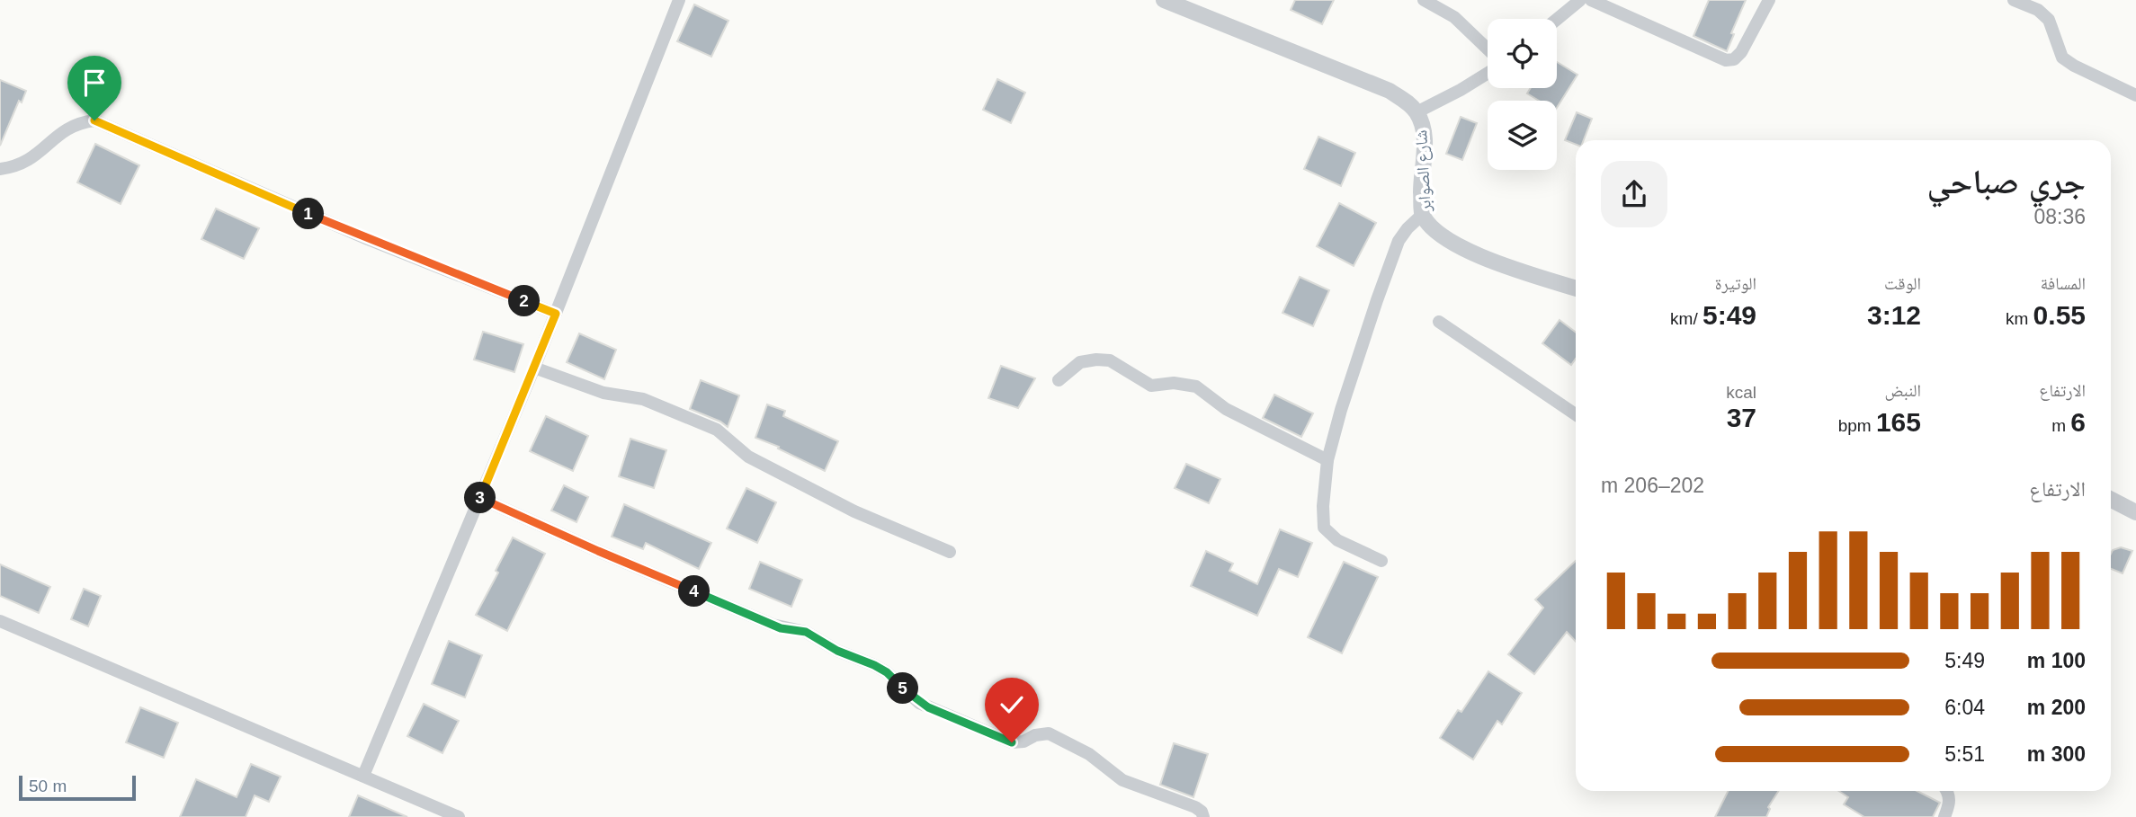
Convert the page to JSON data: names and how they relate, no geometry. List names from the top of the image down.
{
  "streets": {
    "street": ["شارع الصوابر"]
  },
  "scale_bar": "50 m",
  "page": {
    "heading": ["جري صباحي", "08:36"],
    "pins": [
      "1",
      "2",
      "3",
      "4",
      "5"
    ],
    "stats": [
      ["المسافة", "0.55 km"],
      ["الوقت", "3:12"],
      ["الوتيرة", "5:49 /km"],
      ["الارتفاع", "6 m"],
      ["النبض", "165 bpm"],
      ["kcal", "37"]
    ],
    "chart": ["الارتفاع", "202–206 m"],
    "list": [
      {
        "name": "100 m",
        "note": "5:49"
      },
      {
        "name": "200 m",
        "note": "6:04"
      },
      {
        "name": "300 m",
        "note": "5:51"
      }
    ],
    "scale": "50 m"
  }
}
